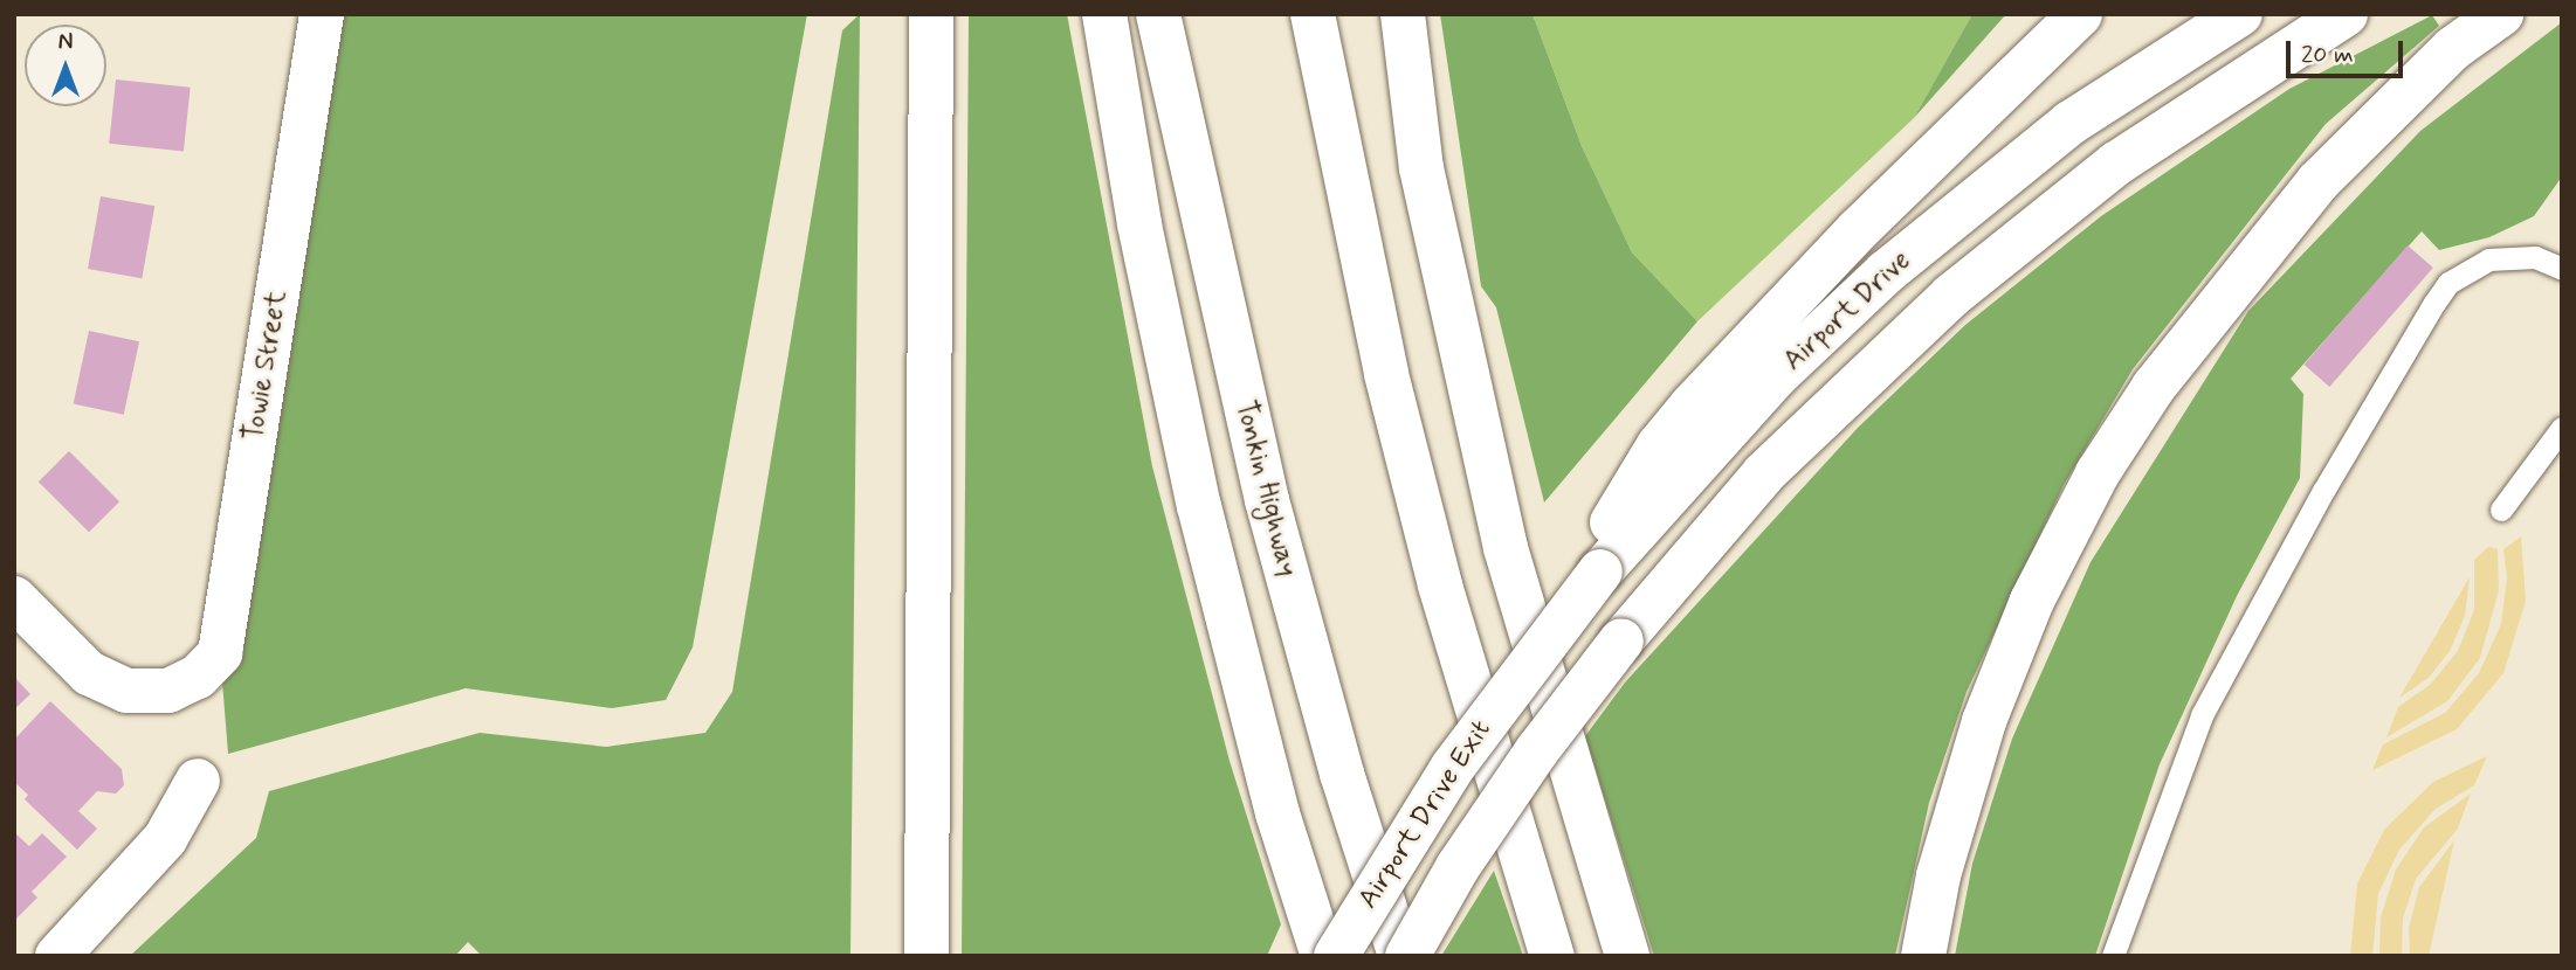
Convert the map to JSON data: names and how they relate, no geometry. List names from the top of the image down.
{
  "streets": {
    "main road": [
      "Airport Drive",
      "Towie Street",
      "Tonkin Highway",
      "Airport Drive Exit"
    ]
  },
  "crossings": [
    ["Airport Drive", "Airport Drive Exit"]
  ],
  "scale_bar": "20 m",
  "north": "top"
}
